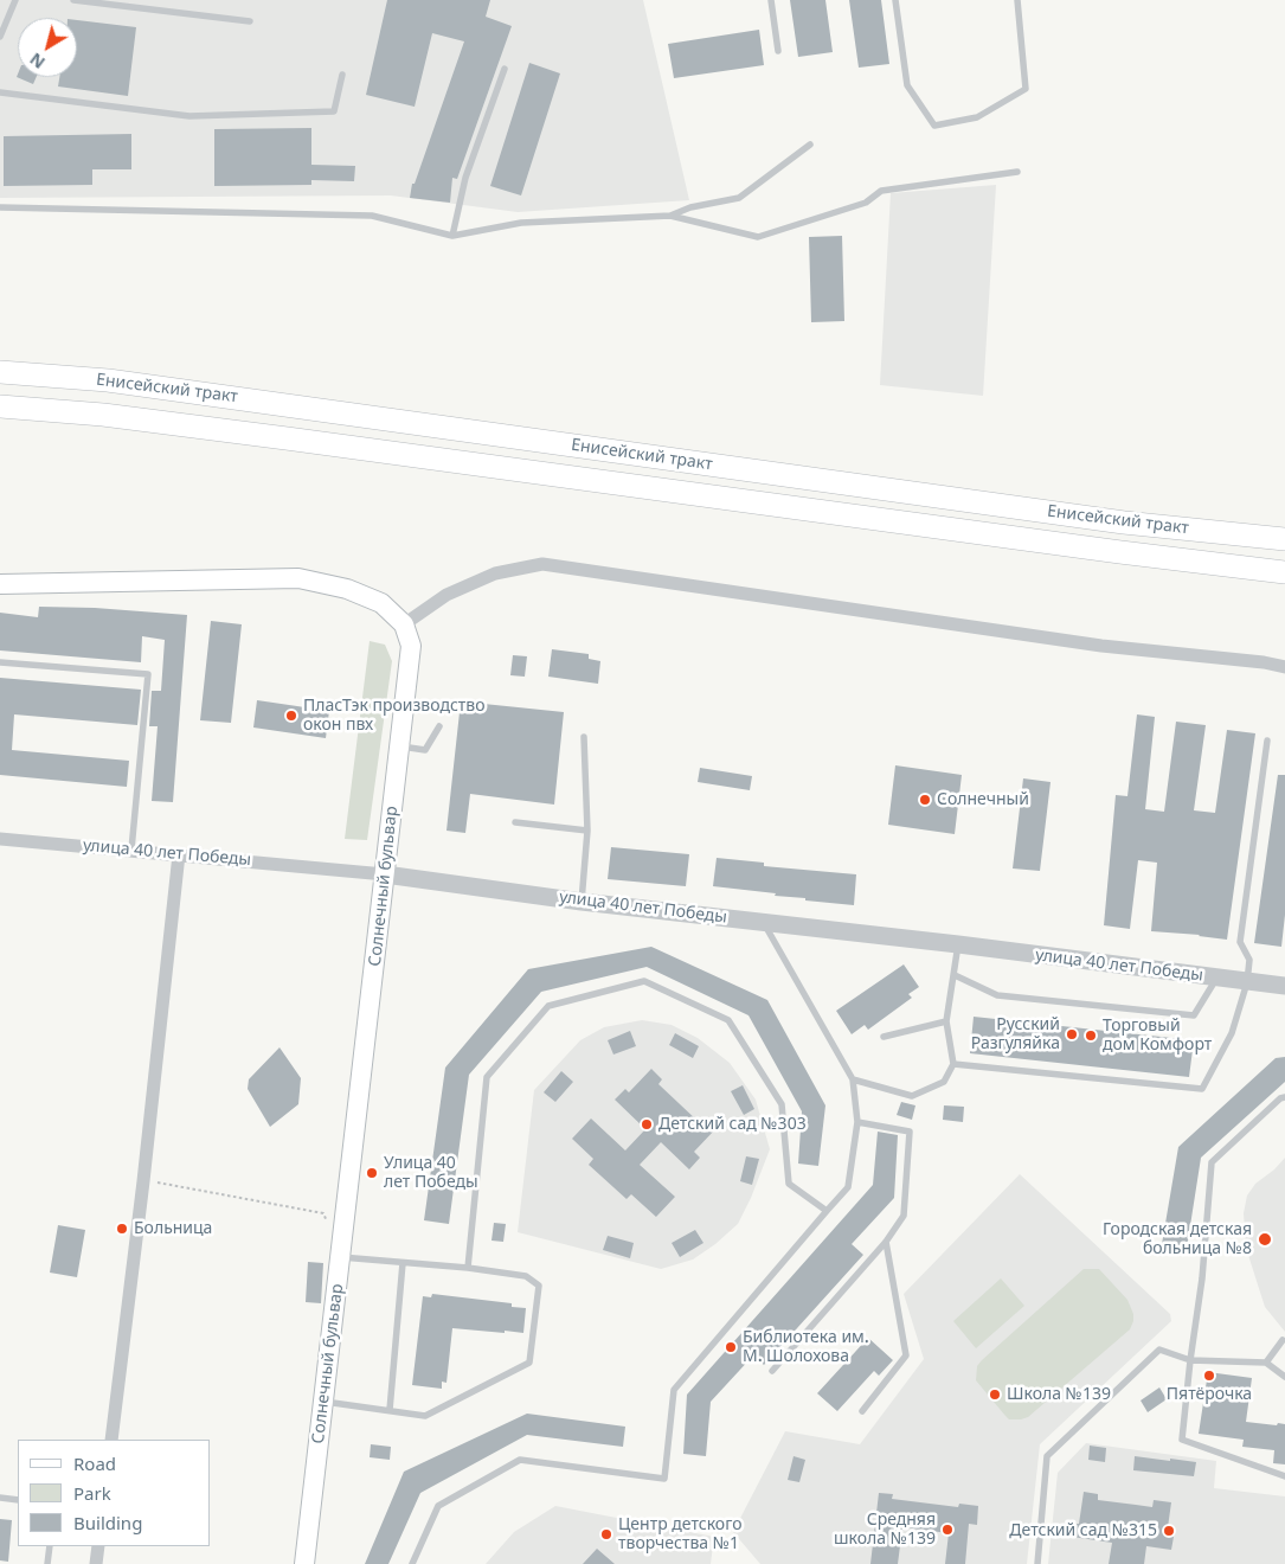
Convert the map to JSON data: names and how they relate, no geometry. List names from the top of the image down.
{
  "streets": {
    "main road": ["Енисейский тракт", "Солнечный бульвар"],
    "street": ["улица 40 лет Победы"]
  },
  "crossings": [
    ["улица 40 лет Победы", "Солнечный бульвар"]
  ],
  "places": [
    "ПласТэк производство окон пвх",
    "Солнечный",
    "Русский Разгуляйка",
    "Торговый дом Комфорт",
    "Детский сад №303",
    "Улица 40 лет Победы",
    "Больница",
    "Городская детская больница №8",
    "Библиотека им. М. Шолохова",
    "Пятёрочка",
    "Школа №139",
    "Средняя школа №139",
    "Детский сад №315",
    "Центр детского творчества №1"
  ],
  "legend": ["Road", "Park", "Building"],
  "north": "bottom left"
}
